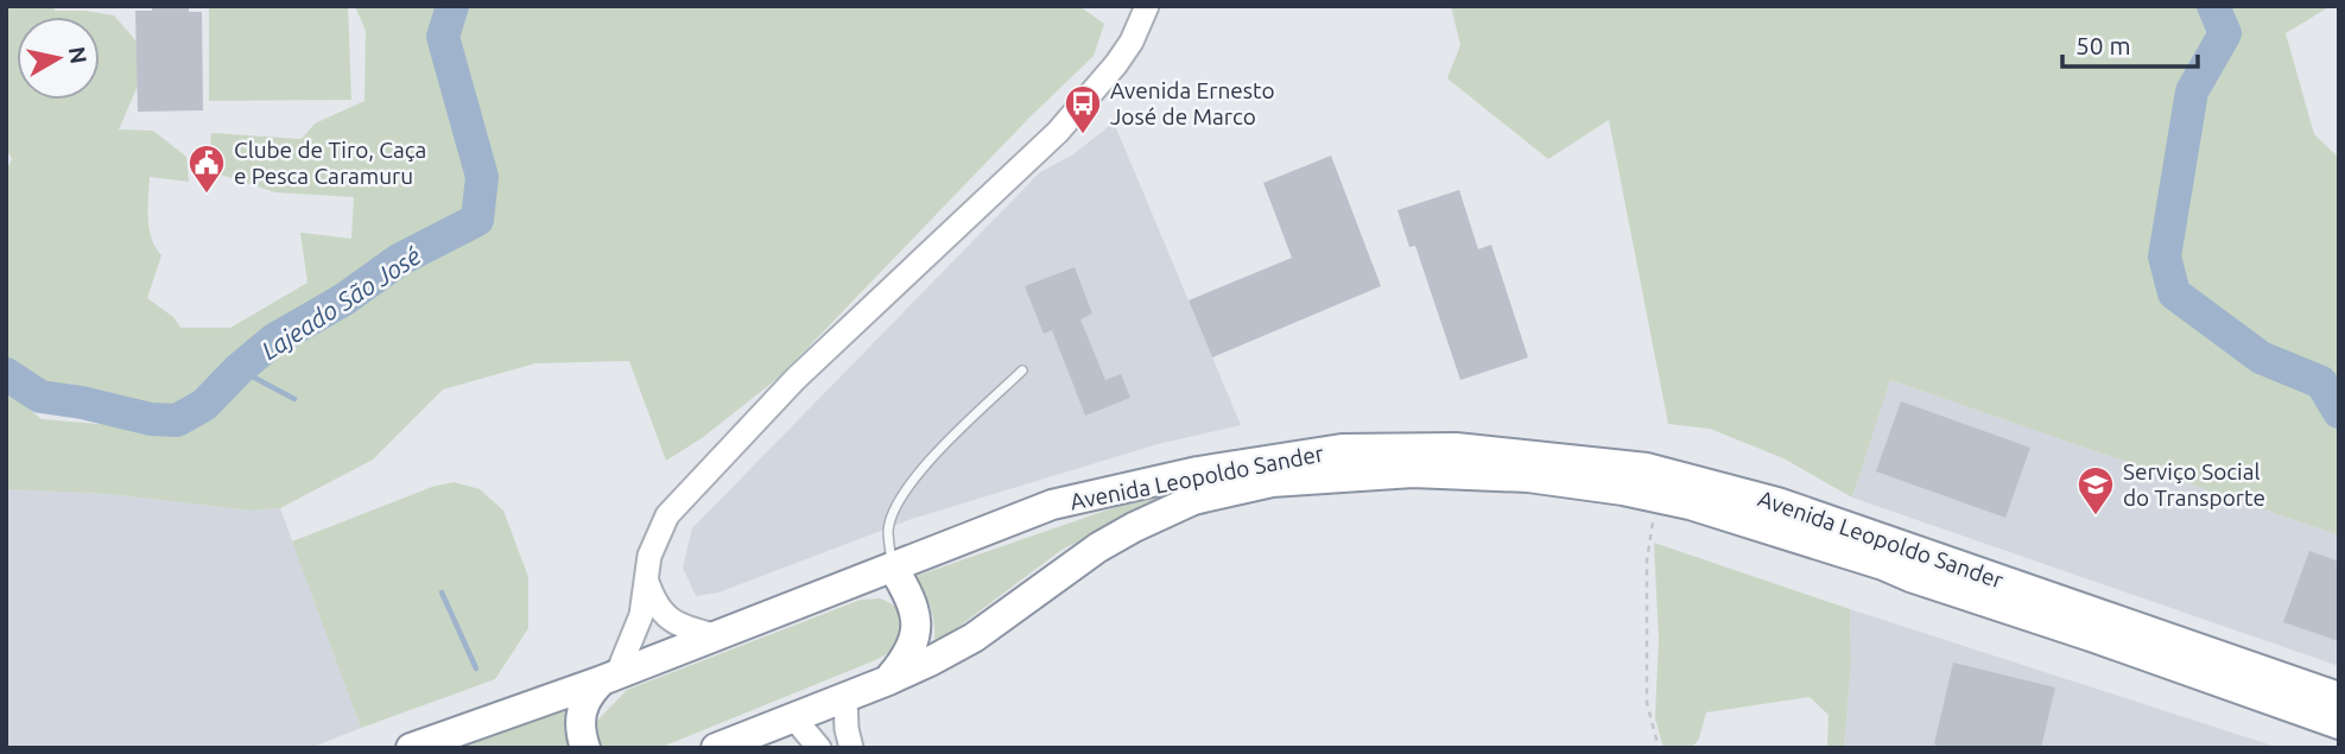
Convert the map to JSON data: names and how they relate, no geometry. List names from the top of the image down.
{
  "streets": {
    "highway": ["Avenida Leopoldo Sander"]
  },
  "water": ["Lajeado São José"],
  "places": {
    "bus stop": ["Avenida Ernesto José de Marco"],
    "public building": ["Clube de Tiro, Caça e Pesca Caramuru"],
    "school or university": ["Serviço Social do Transporte"]
  },
  "scale_bar": "50 m",
  "north": "right"
}
